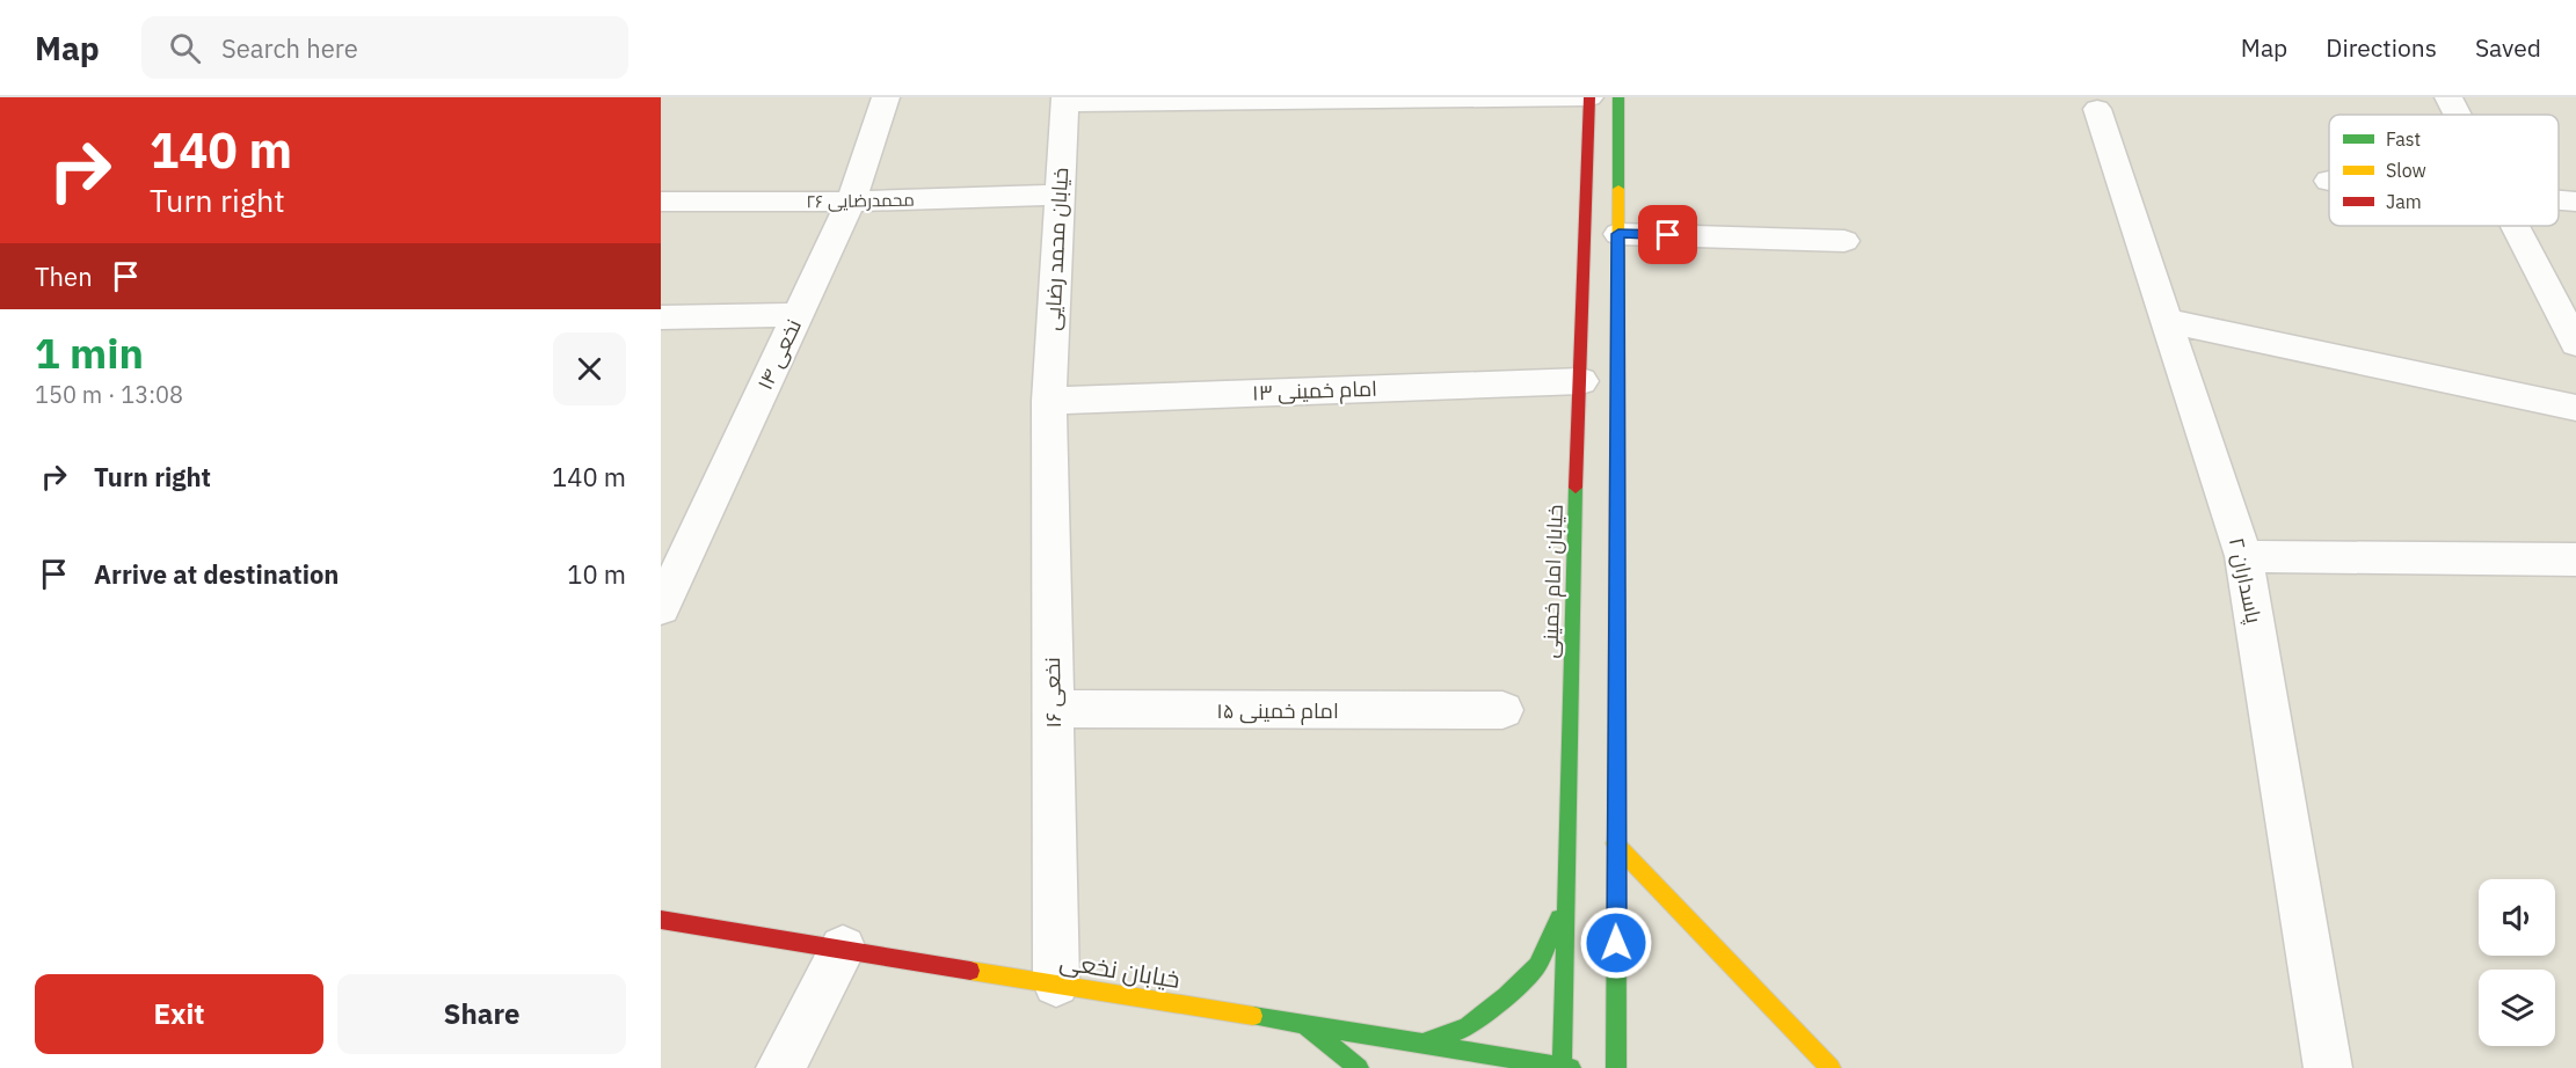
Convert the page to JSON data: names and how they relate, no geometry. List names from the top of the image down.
{
  "streets": {
    "street": [
      "محمدرضایی ۲۶",
      "خیابان محمد رضایی",
      "نخعی ۱۴",
      "امام خمینی ۱۳",
      "پاسداران ۲",
      "خیابان امام خمینی",
      "نخعی ۱۶",
      "امام خمینی ۱۵",
      "خیابان نخعی"
    ]
  },
  "crossings": [
    ["محمدرضایی ۲۶", "خیابان محمد رضایی"],
    ["محمدرضایی ۲۶", "نخعی ۱۴"],
    ["خیابان محمد رضایی", "امام خمینی ۱۳"],
    ["خیابان محمد رضایی", "نخعی ۱۶"],
    ["امام خمینی ۱۳", "خیابان امام خمینی"],
    ["امام خمینی ۱۳", "نخعی ۱۶"],
    ["خیابان امام خمینی", "خیابان نخعی"],
    ["نخعی ۱۶", "امام خمینی ۱۵"],
    ["نخعی ۱۶", "خیابان نخعی"]
  ],
  "legend": ["Fast", "Slow", "Jam"],
  "page": {
    "header": "Map",
    "search": "Search here",
    "nav": ["Map", "Directions", "Saved"],
    "turn": ["140 m", "Turn right"],
    "then": "Then",
    "heading": ["1 min", "150 m · 13:08"],
    "list": [
      {
        "name": "Turn right",
        "value": "140 m"
      },
      {
        "name": "Arrive at destination",
        "value": "10 m"
      }
    ],
    "buttons": ["Exit", "Share"]
  }
}
